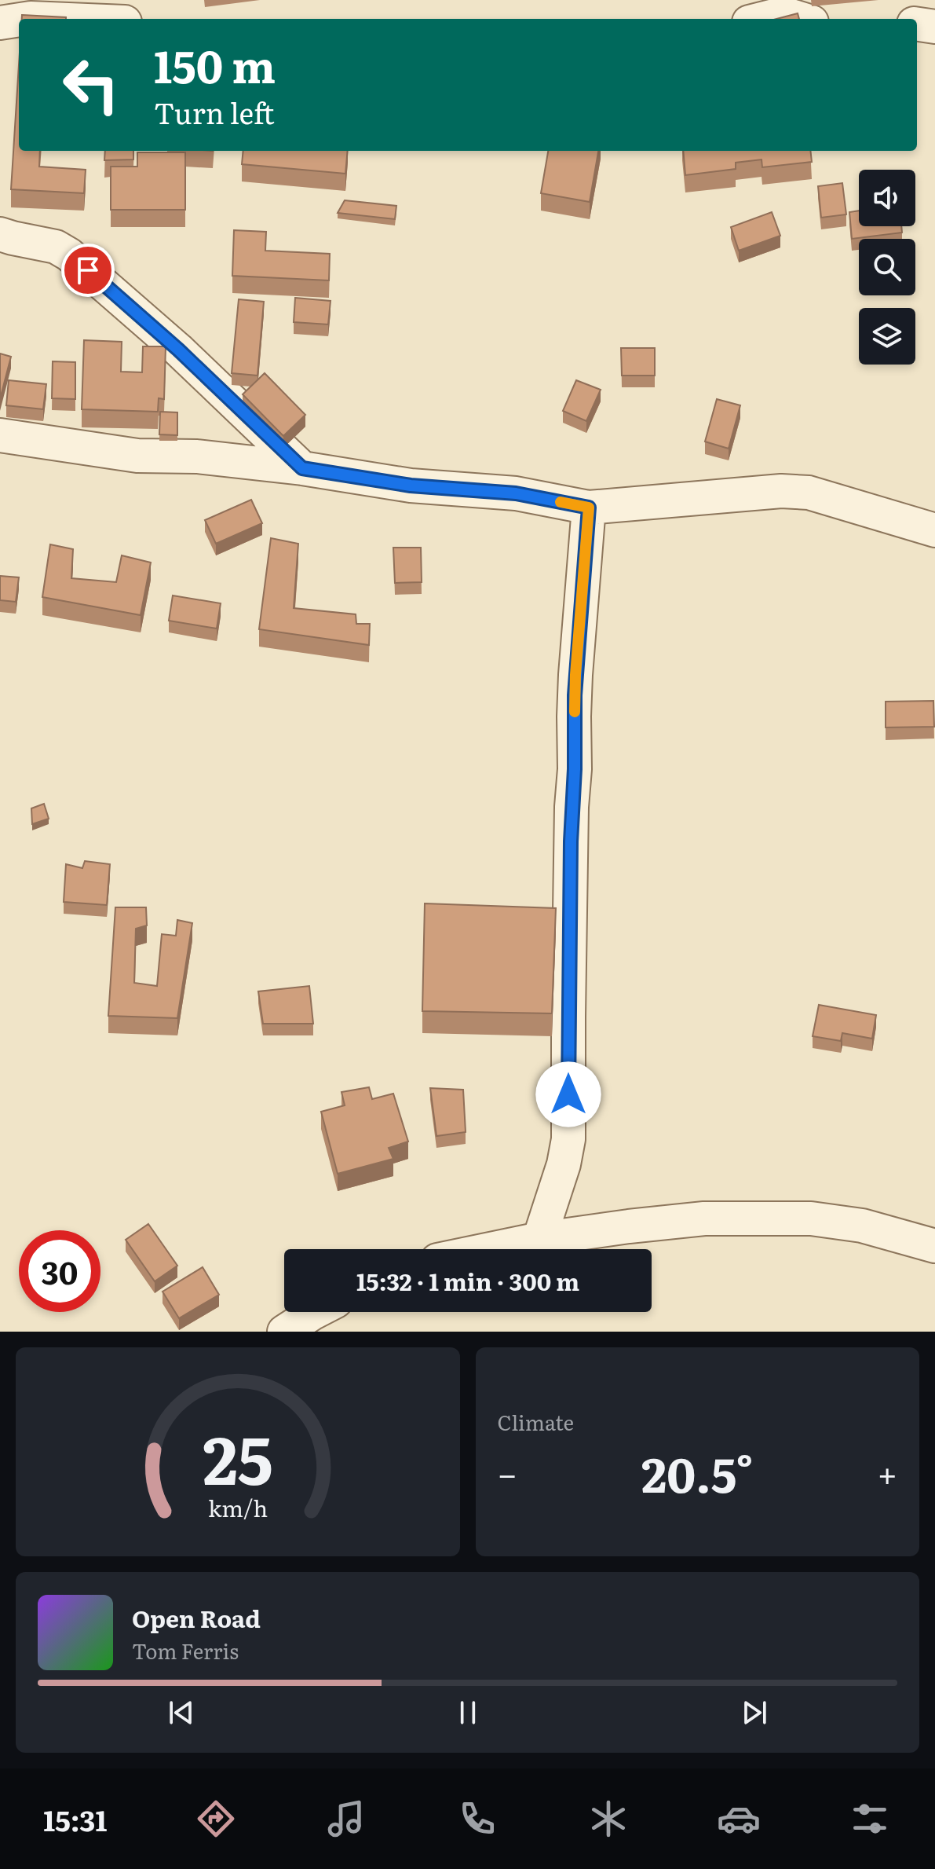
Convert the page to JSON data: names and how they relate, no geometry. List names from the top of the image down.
{
  "page": {
    "turn": ["150 m", "Turn left"],
    "limit": "30",
    "trip": "15:32 · 1 min · 300 m",
    "tile": "Climate",
    "heat": ["−", "20.5°", "+"],
    "song": ["Open Road", "Tom Ferris"],
    "tabs": "15:31",
    "gauge": ["25", "km/h"]
  }
}
